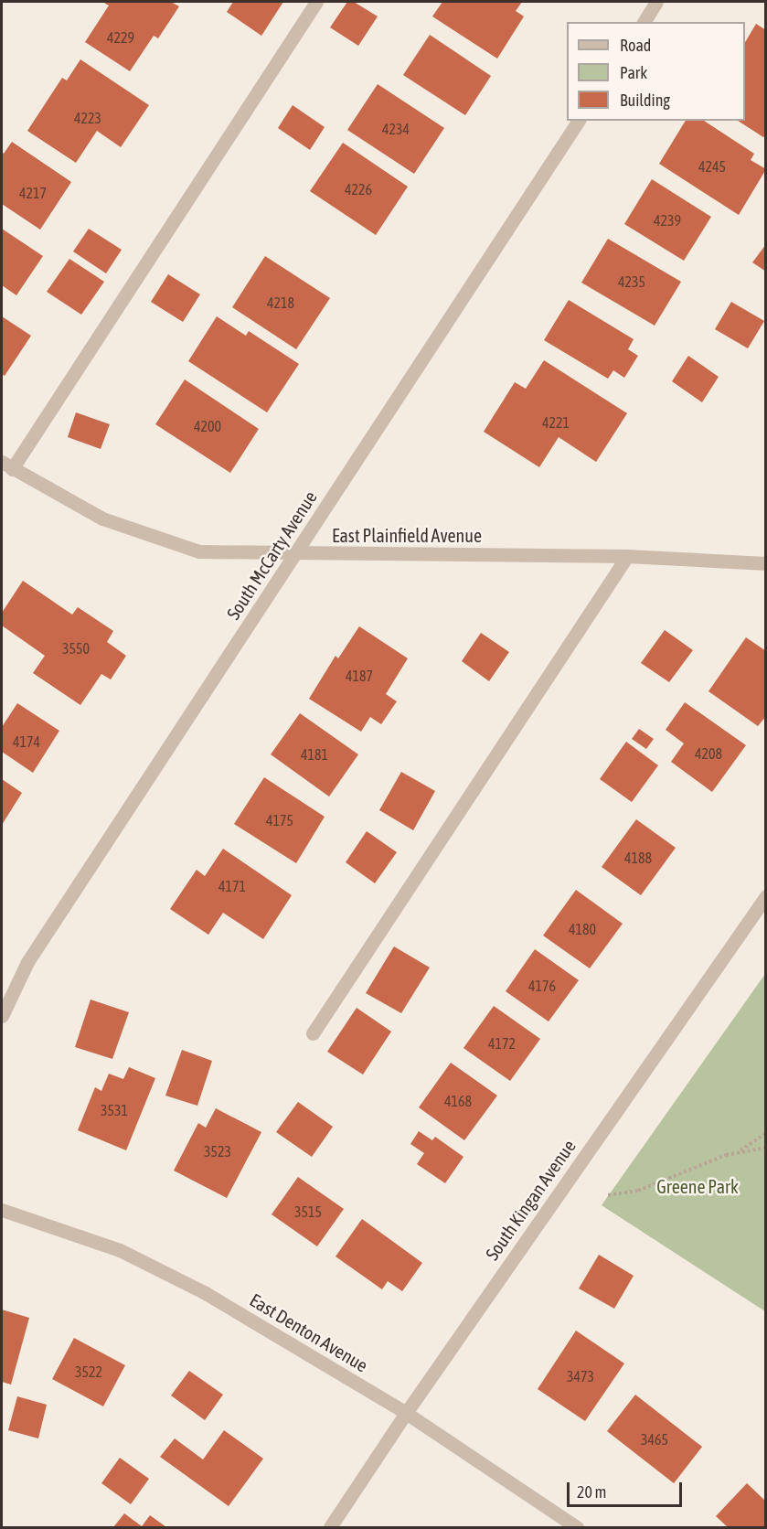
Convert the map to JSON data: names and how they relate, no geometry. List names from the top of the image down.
{
  "streets": {
    "street": [
      "East Plainfield Avenue",
      "South McCarty Avenue",
      "South Kingan Avenue",
      "East Denton Avenue"
    ]
  },
  "crossings": [
    ["East Plainfield Avenue", "South McCarty Avenue"],
    ["South Kingan Avenue", "East Denton Avenue"]
  ],
  "parks": ["Greene Park"],
  "house_numbers": [
    "4229",
    "4223",
    "4234",
    "4245",
    "4226",
    "4217",
    "4239",
    "4235",
    "4218",
    "4221",
    "4200",
    "3550",
    "4187",
    "4174",
    "4208",
    "4181",
    "4175",
    "4188",
    "4171",
    "4180",
    "4176",
    "4172",
    "4168",
    "3531",
    "3523",
    "3515",
    "3522",
    "3473",
    "3465"
  ],
  "legend": ["Road", "Park", "Building"],
  "scale_bar": "20 m"
}
